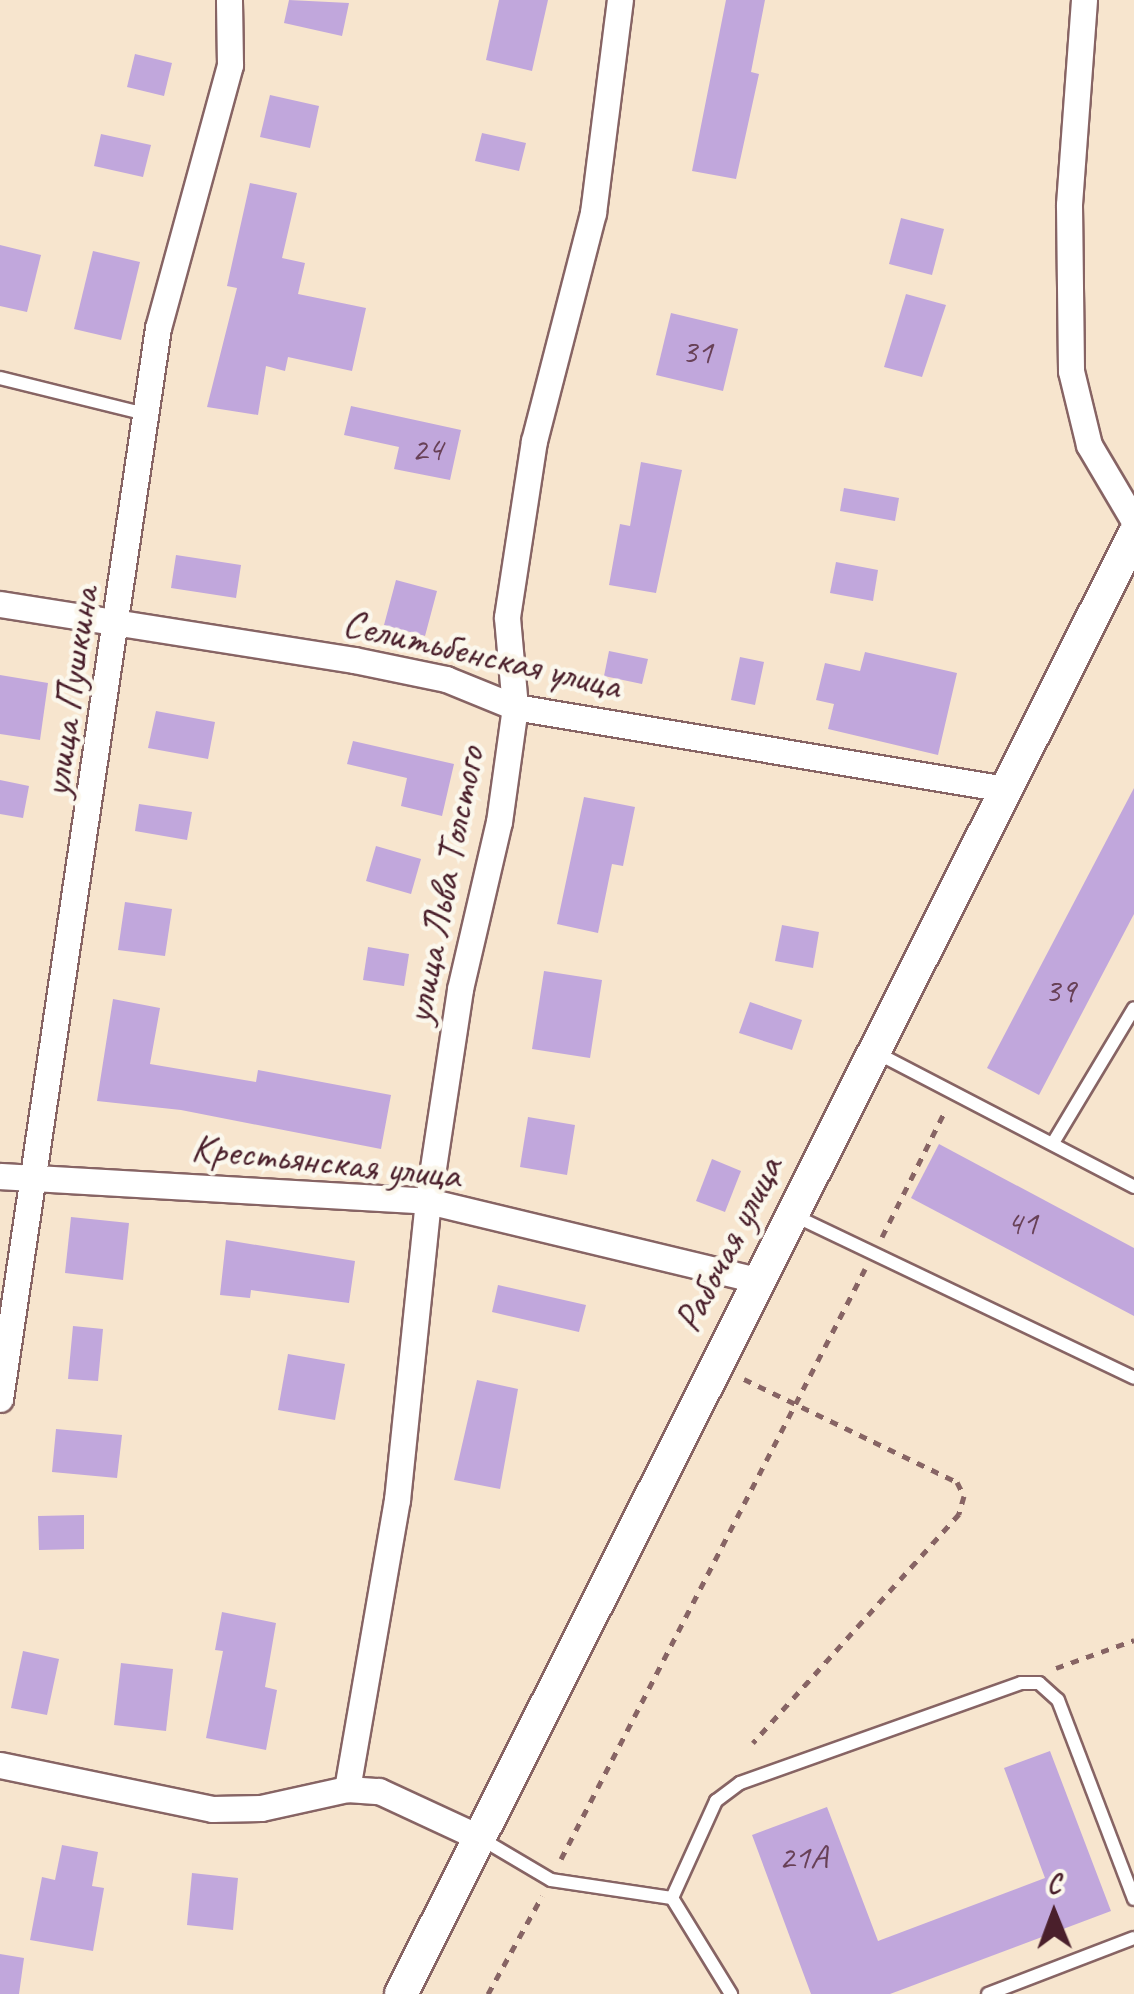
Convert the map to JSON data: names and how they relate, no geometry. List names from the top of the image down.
{
  "streets": {
    "street": [
      "Селитьбенская улица",
      "улица Пушкина",
      "улица Льва Толстого",
      "Крестьянская улица",
      "Рабочая улица"
    ]
  },
  "crossings": [
    ["Селитьбенская улица", "улица Пушкина"],
    ["Селитьбенская улица", "улица Льва Толстого"],
    ["Селитьбенская улица", "Рабочая улица"],
    ["улица Пушкина", "Крестьянская улица"],
    ["улица Льва Толстого", "Крестьянская улица"],
    ["Крестьянская улица", "Рабочая улица"]
  ],
  "house_numbers": [
    "31",
    "24",
    "39",
    "41",
    "21А"
  ],
  "north": "top"
}
